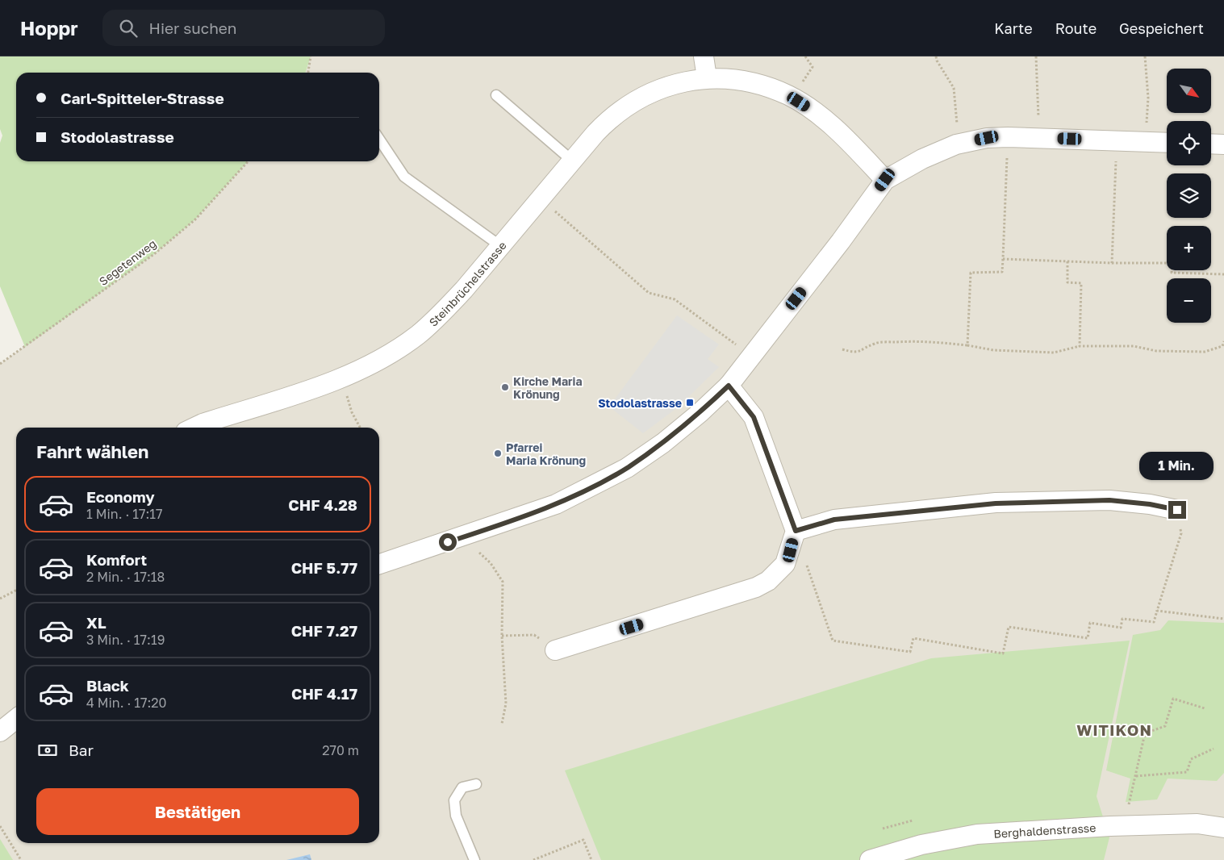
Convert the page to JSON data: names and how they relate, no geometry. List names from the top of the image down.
{
  "streets": {
    "street": ["Steinbrüchelstrasse", "Berghaldenstrasse"],
    "path": ["Segetenweg"]
  },
  "districts": ["WITIKON"],
  "places": {
    "other": ["Kirche Maria Krönung", "Pfarrei Maria Krönung"],
    "transit": ["Stodolastrasse"]
  },
  "north": "bottom right",
  "page": {
    "header": "Hoppr",
    "search": "Hier suchen",
    "nav": ["Karte", "Route", "Gespeichert"],
    "map_buttons": ["+", "−"],
    "banner": ["Carl-Spitteler-Strasse", "Stodolastrasse"],
    "heading": "Fahrt wählen",
    "bubble": "1 Min.",
    "list": [
      {
        "name": "Economy",
        "note": "1 Min. · 17:17",
        "value": "CHF 4.28"
      },
      {
        "name": "Komfort",
        "note": "2 Min. · 17:18",
        "value": "CHF 5.77"
      },
      {
        "name": "XL",
        "note": "3 Min. · 17:19",
        "value": "CHF 7.27"
      },
      {
        "name": "Black",
        "note": "4 Min. · 17:20",
        "value": "CHF 4.17"
      }
    ],
    "pay": ["Bar", "270 m"],
    "buttons": "Bestätigen"
  }
}
